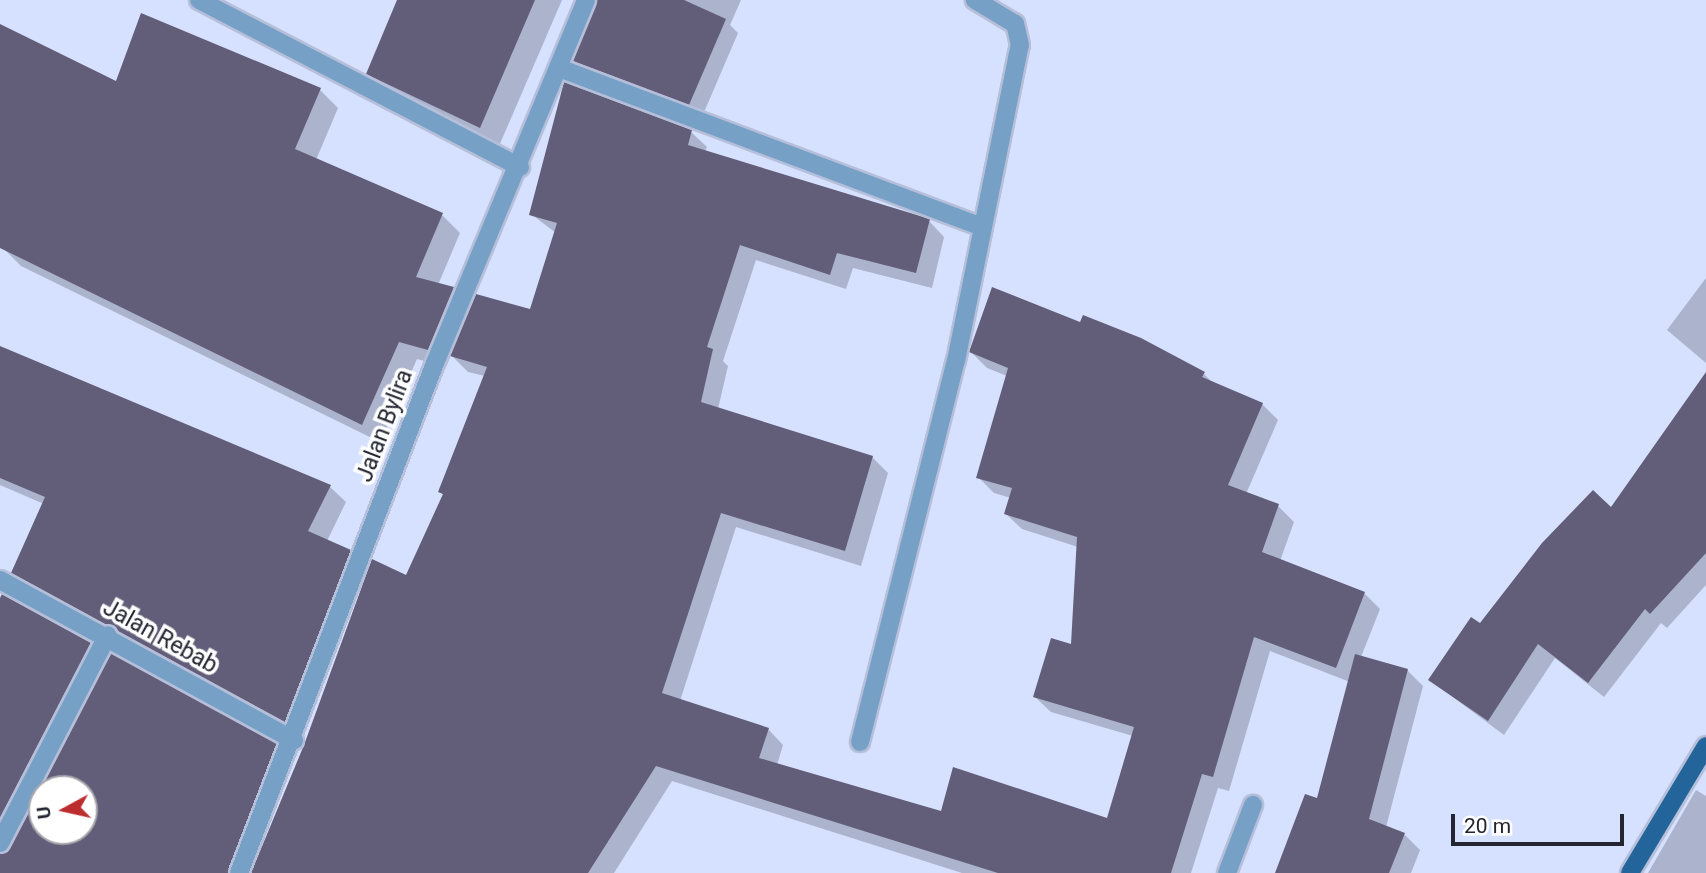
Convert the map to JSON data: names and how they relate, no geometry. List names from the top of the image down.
{
  "streets": {
    "street": ["Jalan Bylira", "Jalan Rebab"]
  },
  "crossings": [
    ["Jalan Bylira", "Jalan Rebab"]
  ],
  "scale_bar": "20 m",
  "north": "left"
}
